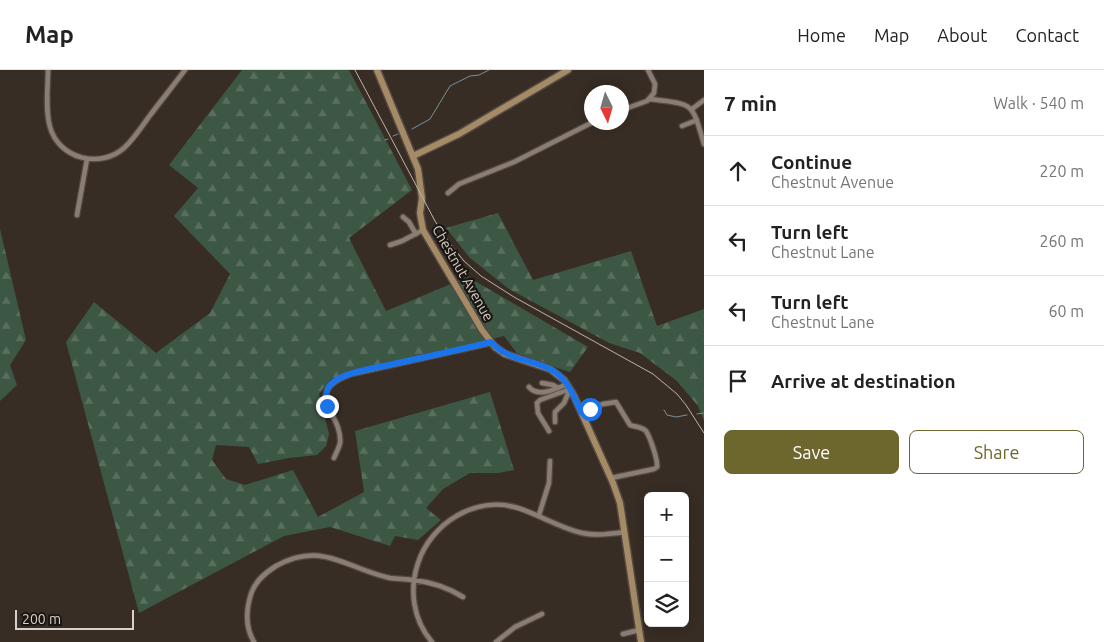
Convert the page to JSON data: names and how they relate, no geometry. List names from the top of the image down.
{
  "streets": {
    "street": ["Chestnut Avenue"]
  },
  "scale_bar": "200 m",
  "north": "bottom",
  "page": {
    "header": "Map",
    "nav": [
      "Home",
      "Map",
      "About",
      "Contact"
    ],
    "heading": ["7 min", "Walk · 540 m"],
    "list": [
      ["Continue", "Chestnut Avenue", "220 m"],
      ["Turn left", "Chestnut Lane", "260 m"],
      ["Turn left", "Chestnut Lane", "60 m"],
      "Arrive at destination"
    ],
    "buttons": ["Save", "Share"],
    "map_buttons": ["+", "−"],
    "scale": "200 m"
  }
}
